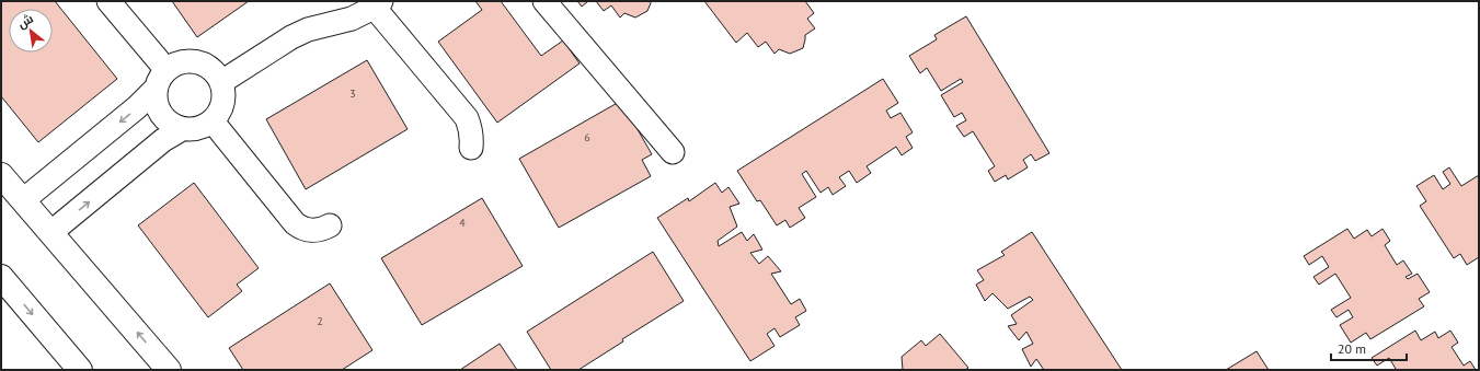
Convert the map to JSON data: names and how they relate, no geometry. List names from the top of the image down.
{
  "house_numbers": [
    "3",
    "6",
    "4",
    "2"
  ],
  "scale_bar": "20 m",
  "north": "top left"
}
